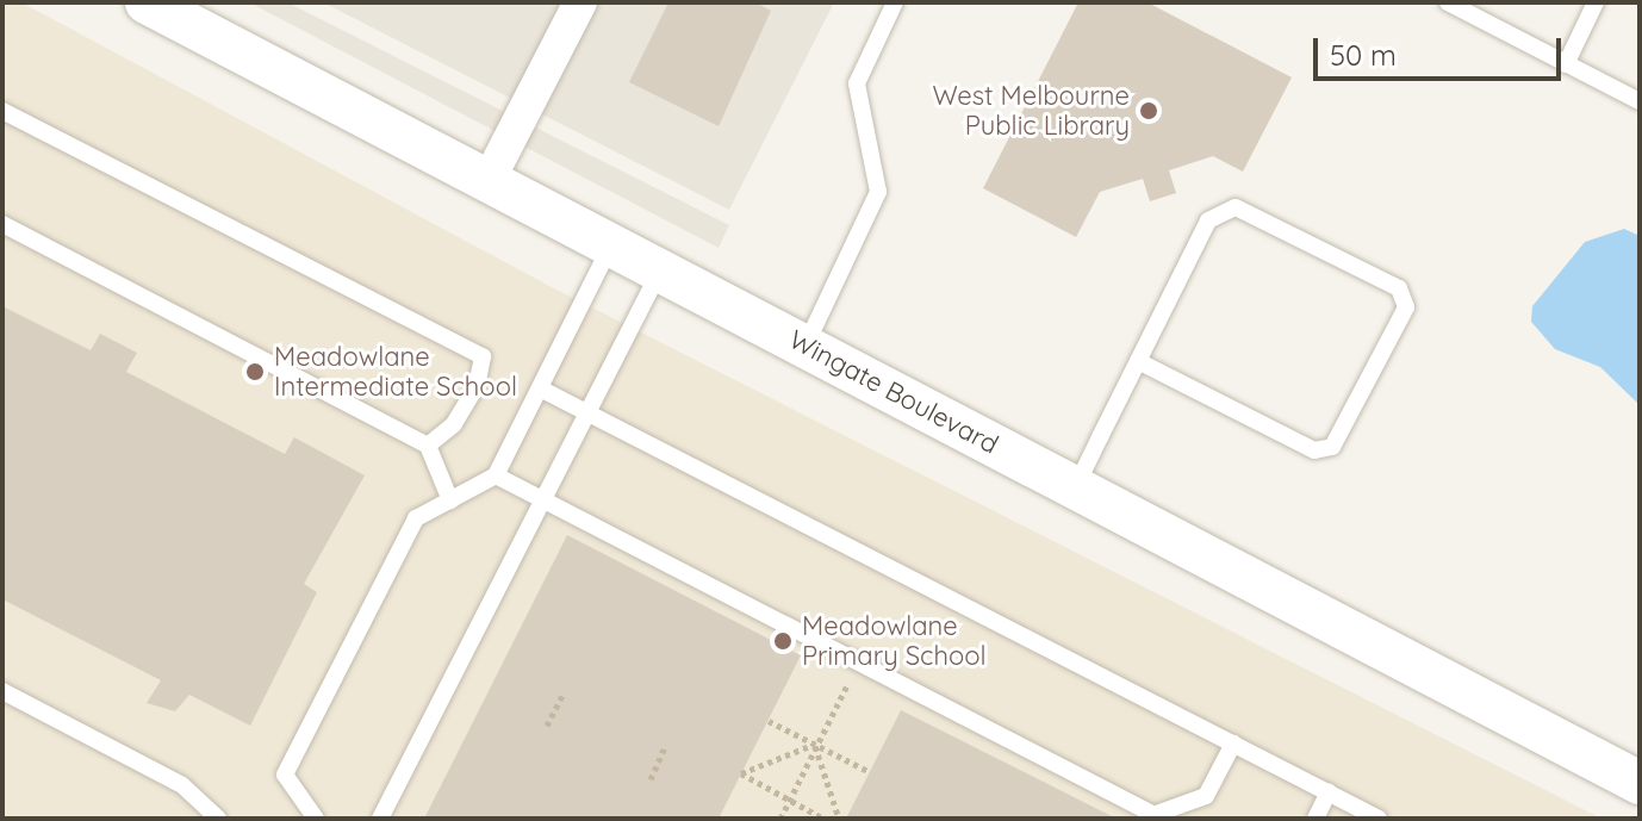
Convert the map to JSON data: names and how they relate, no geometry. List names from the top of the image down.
{
  "streets": {
    "street": ["Wingate Boulevard"]
  },
  "places": ["West Melbourne Public Library", "Meadowlane Intermediate School", "Meadowlane Primary School"],
  "scale_bar": "50 m"
}
